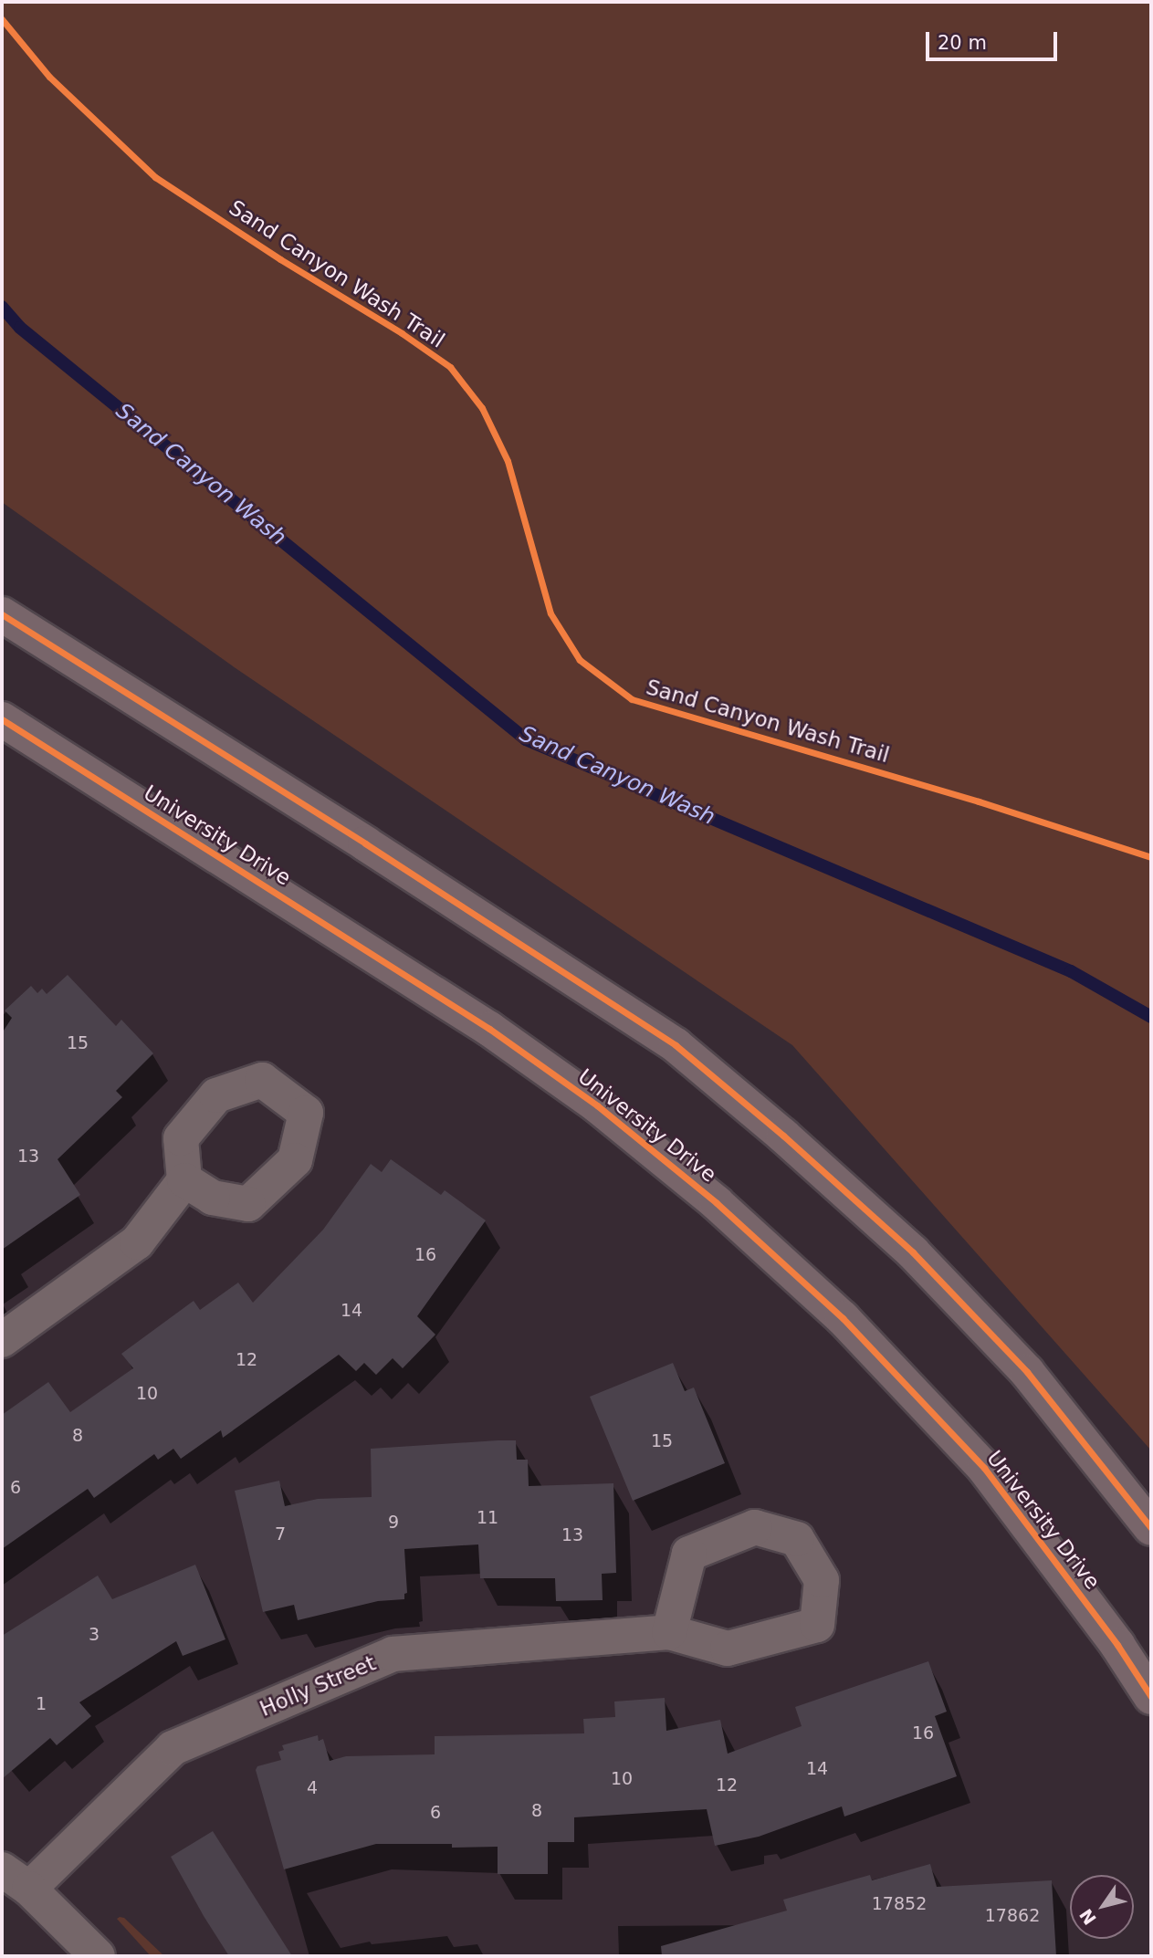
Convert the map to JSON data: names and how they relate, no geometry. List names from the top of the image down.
{
  "streets": {
    "main road": ["University Drive"],
    "street": ["Holly Street"],
    "cycle path": ["Sand Canyon Wash Trail"]
  },
  "water": ["Sand Canyon Wash"],
  "house_numbers": [
    "15",
    "13",
    "16",
    "14",
    "12",
    "10",
    "8",
    "15",
    "6",
    "11",
    "9",
    "7",
    "13",
    "3",
    "1",
    "16",
    "14",
    "10",
    "12",
    "4",
    "8",
    "6",
    "17852",
    "17862"
  ],
  "scale_bar": "20 m",
  "north": "bottom left"
}
